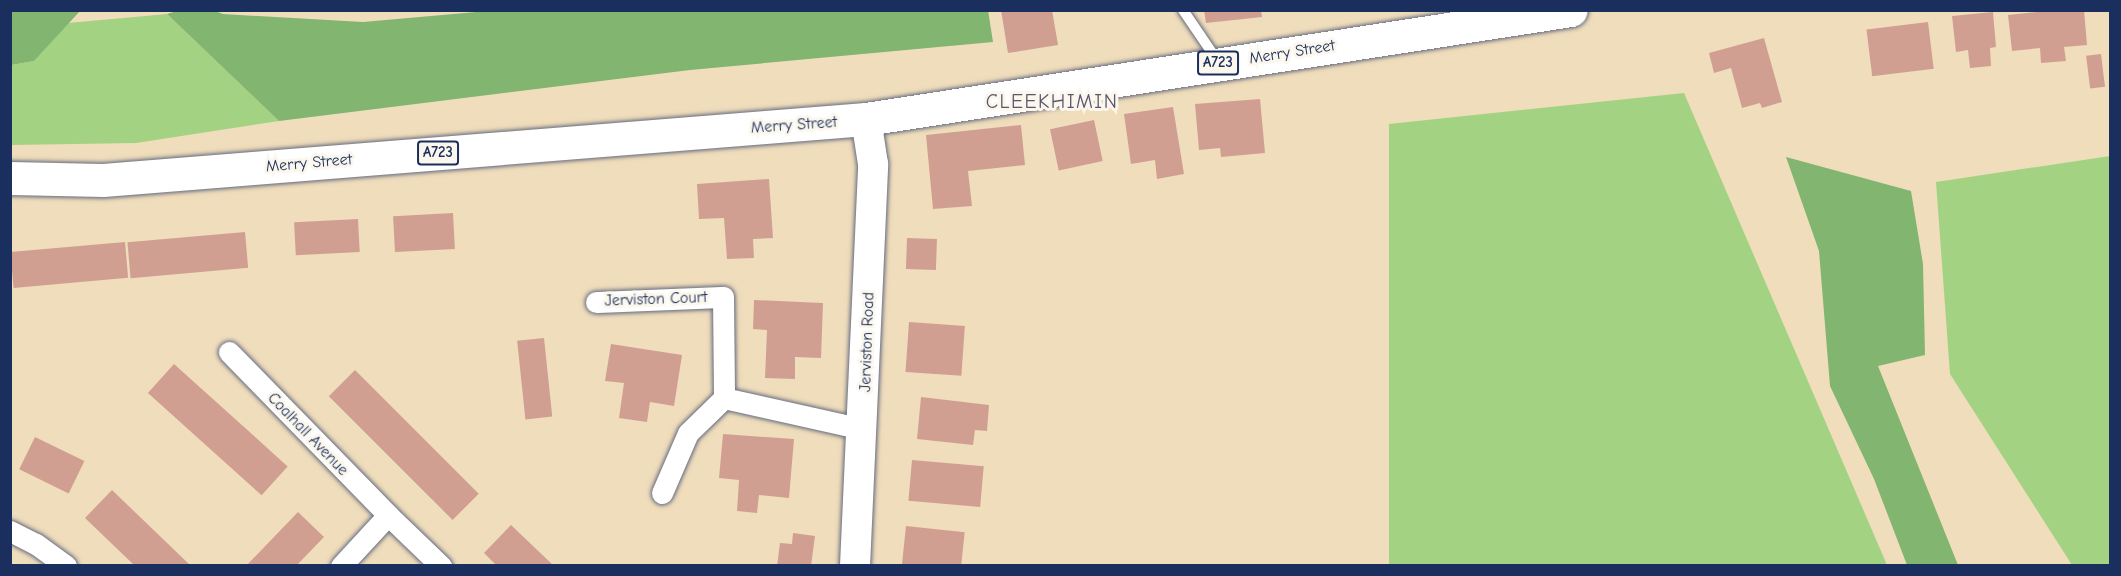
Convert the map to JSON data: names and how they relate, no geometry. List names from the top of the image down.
{
  "streets": {
    "main road": ["Merry Street", "A723", "Jerviston Road"],
    "street": ["Jerviston Court", "Coalhall Avenue"]
  },
  "crossings": [
    ["Merry Street", "Jerviston Road"]
  ],
  "districts": ["CLEEKHIMIN"]
}
